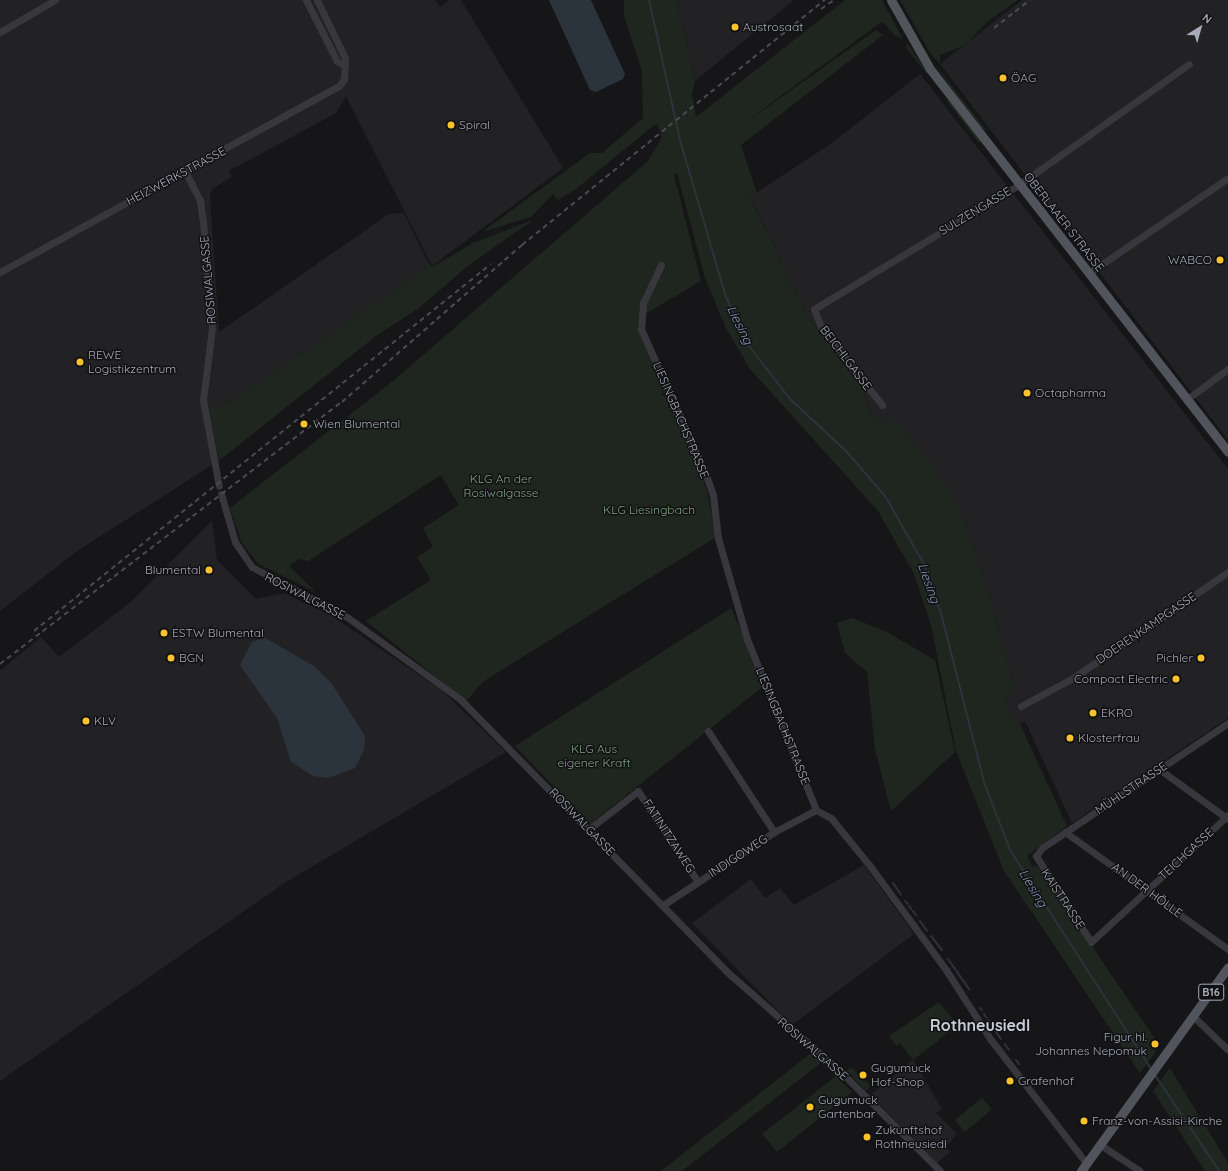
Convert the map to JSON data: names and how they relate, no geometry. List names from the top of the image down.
{
  "streets": {
    "main road": ["OBERLAAER STRASSE", "B16"],
    "street": [
      "HEIZWERKSTRASSE",
      "SULZENGASSE",
      "ROSIWALGASSE",
      "BEICHLGASSE",
      "LIESINGBACHSTRASSE",
      "DOERENKAMPGASSE",
      "MÜHLSTRASSE",
      "FATINITZAWEG",
      "TEICHGASSE",
      "INDIGOWEG",
      "AN DER HÖLLE",
      "KAISTRASSE"
    ]
  },
  "crossings": [
    ["HEIZWERKSTRASSE", "ROSIWALGASSE"],
    ["SULZENGASSE", "OBERLAAER STRASSE"],
    ["SULZENGASSE", "BEICHLGASSE"],
    ["ROSIWALGASSE", "FATINITZAWEG"],
    ["ROSIWALGASSE", "INDIGOWEG"],
    ["LIESINGBACHSTRASSE", "INDIGOWEG"],
    ["MÜHLSTRASSE", "AN DER HÖLLE"],
    ["MÜHLSTRASSE", "KAISTRASSE"],
    ["FATINITZAWEG", "INDIGOWEG"],
    ["TEICHGASSE", "AN DER HÖLLE"],
    ["TEICHGASSE", "KAISTRASSE"]
  ],
  "districts": ["Rothneusiedl"],
  "water": ["Liesing"],
  "parks": ["KLG An der Rosiwalgasse", "KLG Liesingbach", "KLG Aus eigener Kraft"],
  "places": [
    "Austrosaat",
    "ÖAG",
    "Spiral",
    "WABCO",
    "REWE Logistikzentrum",
    "Octapharma",
    "Wien Blumental",
    "Blumental",
    "ESTW Blumental",
    "BGN",
    "Pichler",
    "Compact Electric",
    "EKRO",
    "KLV",
    "Klosterfrau",
    "Figur hl. Johannes Nepomuk",
    "Gugumuck Hof-Shop",
    "Grafenhof",
    "Gugumuck Gartenbar",
    "Franz-von-Assisi-Kirche",
    "Zukunftshof Rothneusiedl"
  ],
  "north": "top right"
}
